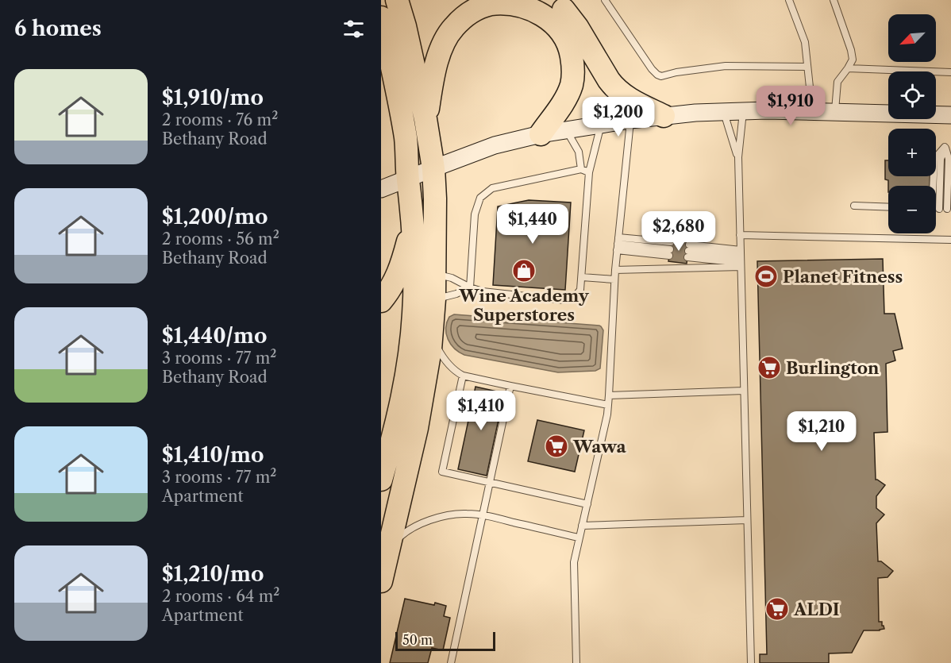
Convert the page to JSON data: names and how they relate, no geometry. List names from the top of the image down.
{
  "places": {
    "shop": ["Wine Academy Superstores"],
    "sports": ["Planet Fitness"],
    "supermarket": ["Burlington", "Wawa", "ALDI"]
  },
  "scale_bar": "50 m",
  "north": "bottom left",
  "page": {
    "heading": "6 homes",
    "map_buttons": ["+", "−"],
    "list": [
      {
        "name": "$1,910/mo",
        "note": "2 rooms · 76 m² · Bethany Road"
      },
      {
        "name": "$1,200/mo",
        "note": "2 rooms · 56 m² · Bethany Road"
      },
      {
        "name": "$1,440/mo",
        "note": "3 rooms · 77 m² · Bethany Road"
      },
      {
        "name": "$1,410/mo",
        "note": "3 rooms · 77 m² · Apartment"
      },
      {
        "name": "$1,210/mo",
        "note": "2 rooms · 64 m² · Apartment"
      }
    ],
    "price": [
      "$1,910",
      "$1,200",
      "$1,440",
      "$2,680",
      "$1,410",
      "$1,210"
    ],
    "scale": "50 m"
  }
}
